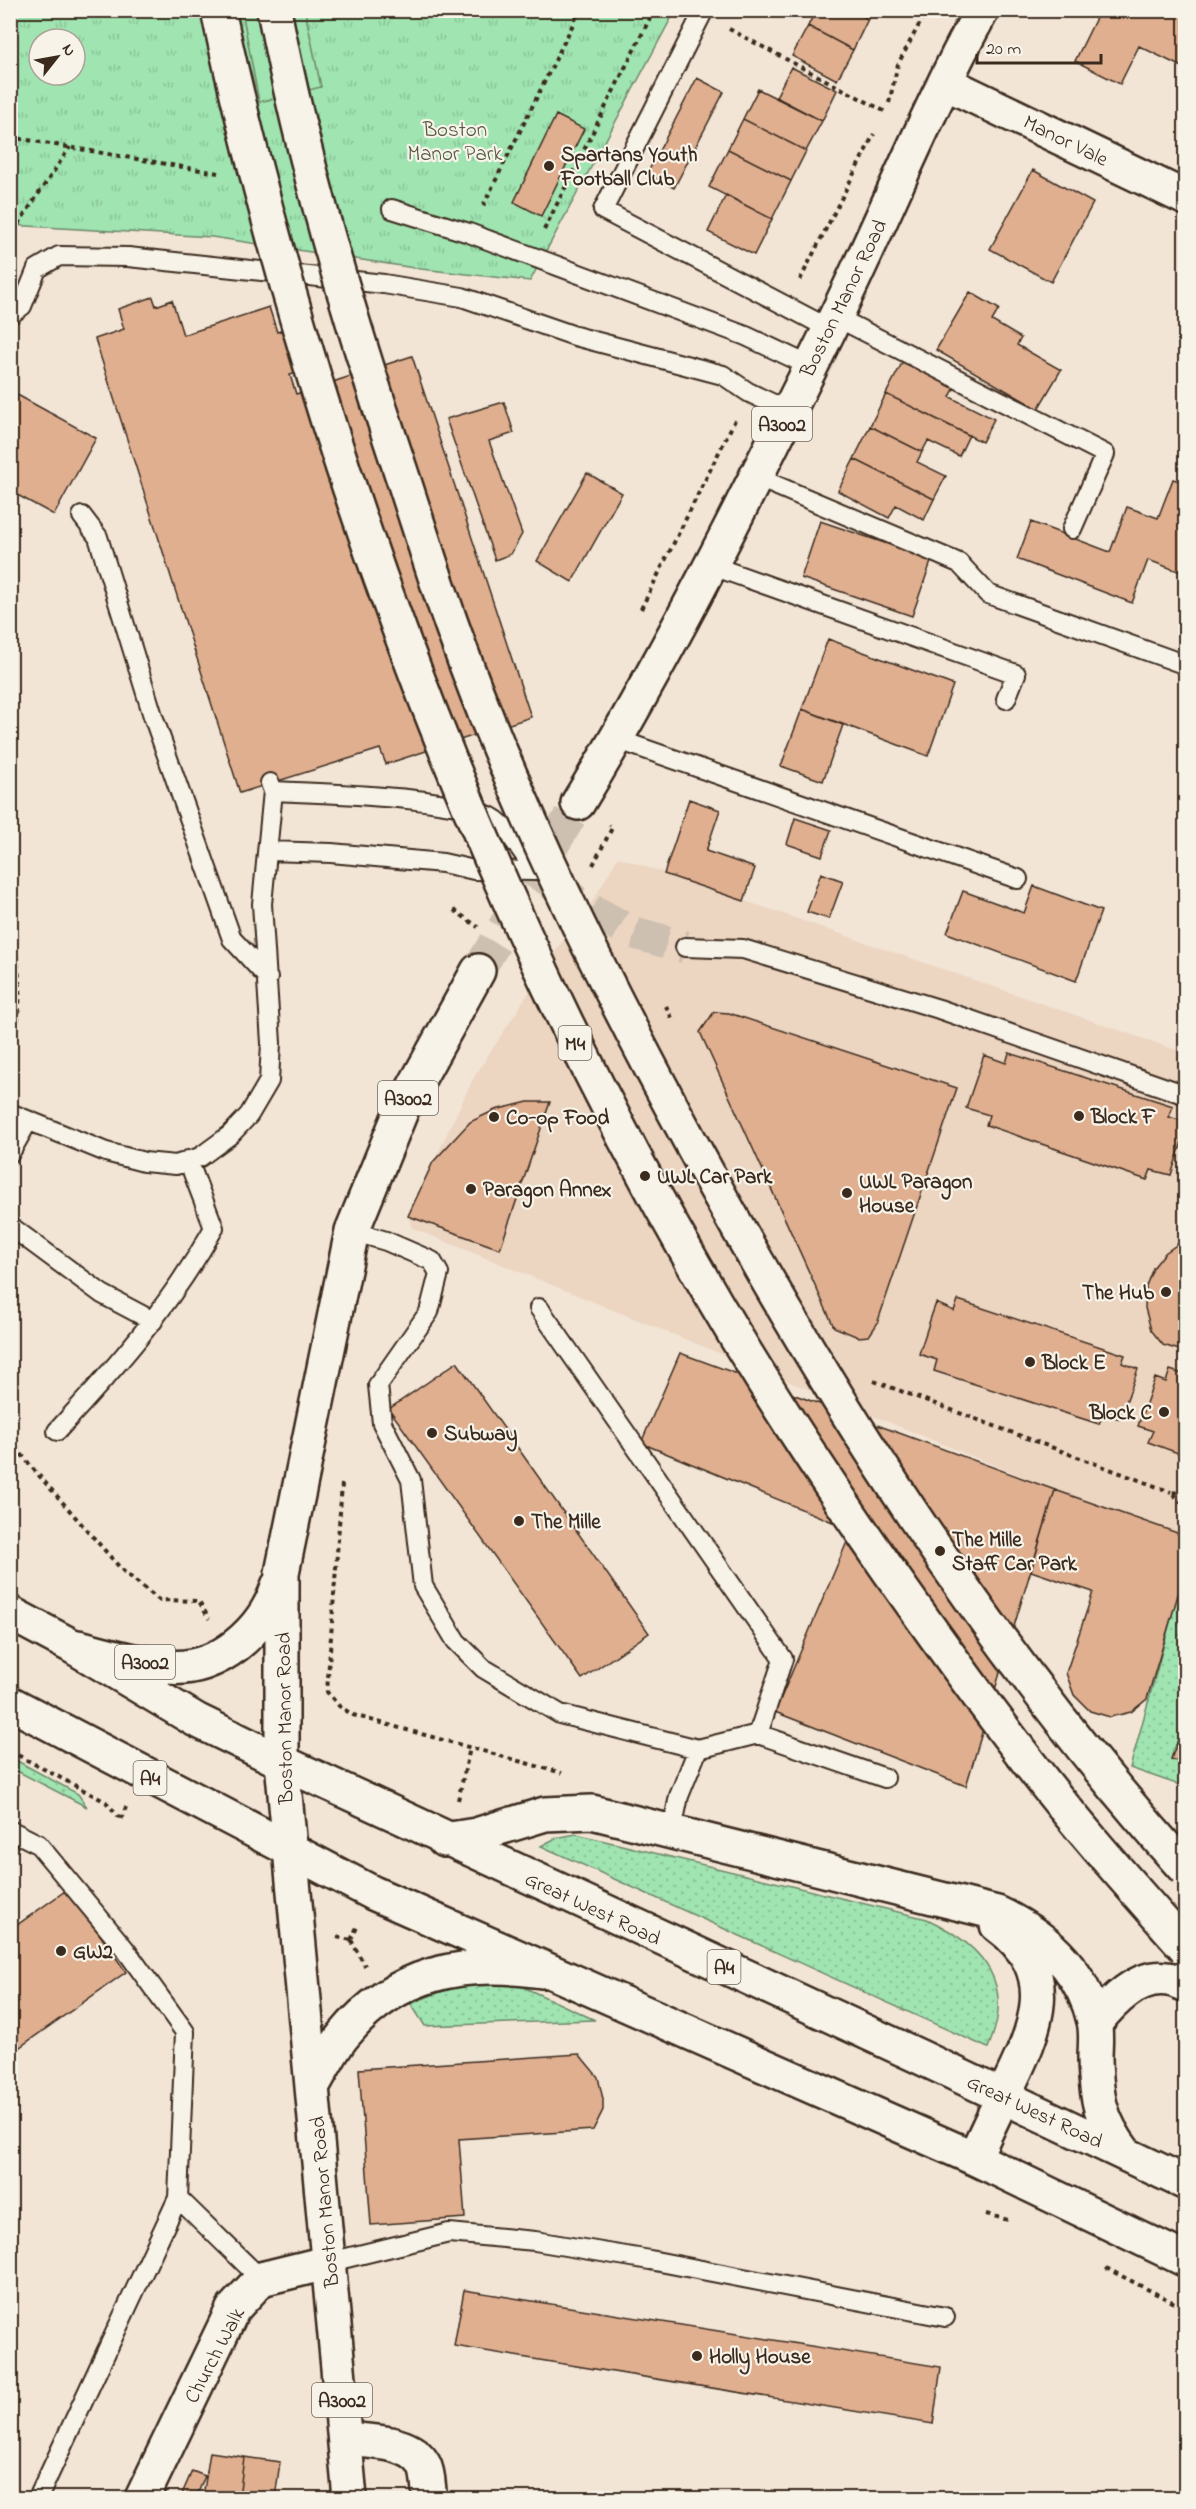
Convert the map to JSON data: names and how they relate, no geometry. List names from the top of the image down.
{
  "streets": {
    "main road": [
      "Manor Vale",
      "Boston Manor Road",
      "A3002",
      "M4",
      "A4",
      "Great West Road",
      "Church Walk"
    ]
  },
  "crossings": [
    ["Manor Vale", "Boston Manor Road"],
    ["Boston Manor Road", "A3002"],
    ["Boston Manor Road", "A4"],
    ["Boston Manor Road", "Great West Road"],
    ["A3002", "Great West Road"],
    ["A4", "Great West Road"]
  ],
  "parks": ["Boston Manor Park"],
  "places": [
    "Spartans Youth Football Club",
    "Block F",
    "Co-op Food",
    "UWL Car Park",
    "Paragon Annex",
    "UWL Paragon House",
    "The Hub",
    "Block E",
    "Block C",
    "Subway",
    "The Mille",
    "The Mille Staff Car Park",
    "GW2",
    "Holly House"
  ],
  "scale_bar": "20 m",
  "north": "top right"
}
